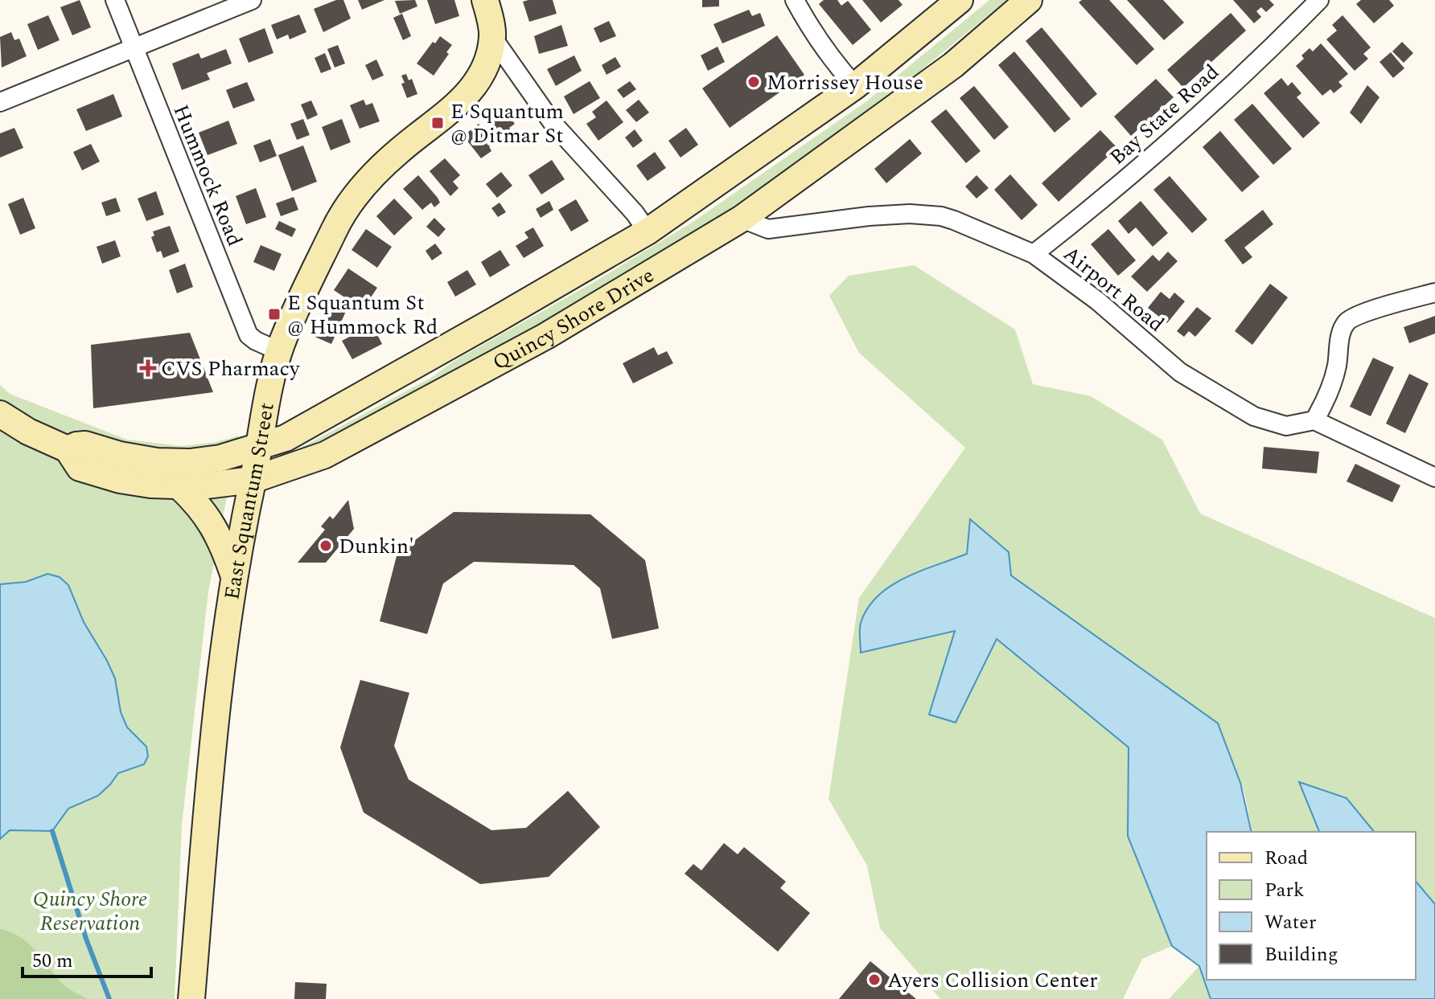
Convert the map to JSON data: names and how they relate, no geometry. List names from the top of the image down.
{
  "streets": {
    "main road": ["Quincy Shore Drive", "East Squantum Street"],
    "street": ["Bay State Road", "Hummock Road", "Airport Road"]
  },
  "crossings": [
    ["Bay State Road", "Airport Road"],
    ["Hummock Road", "East Squantum Street"],
    ["Airport Road", "Quincy Shore Drive"],
    ["Quincy Shore Drive", "East Squantum Street"]
  ],
  "parks": ["Quincy Shore Reservation"],
  "places": {
    "other": ["Morrissey House", "Dunkin'", "Ayers Collision Center"],
    "transit": ["E Squantum @ Ditmar St", "E Squantum St @ Hummock Rd"],
    "health": ["CVS Pharmacy"]
  },
  "legend": [
    "Road",
    "Park",
    "Water",
    "Building"
  ],
  "scale_bar": "50 m"
}
